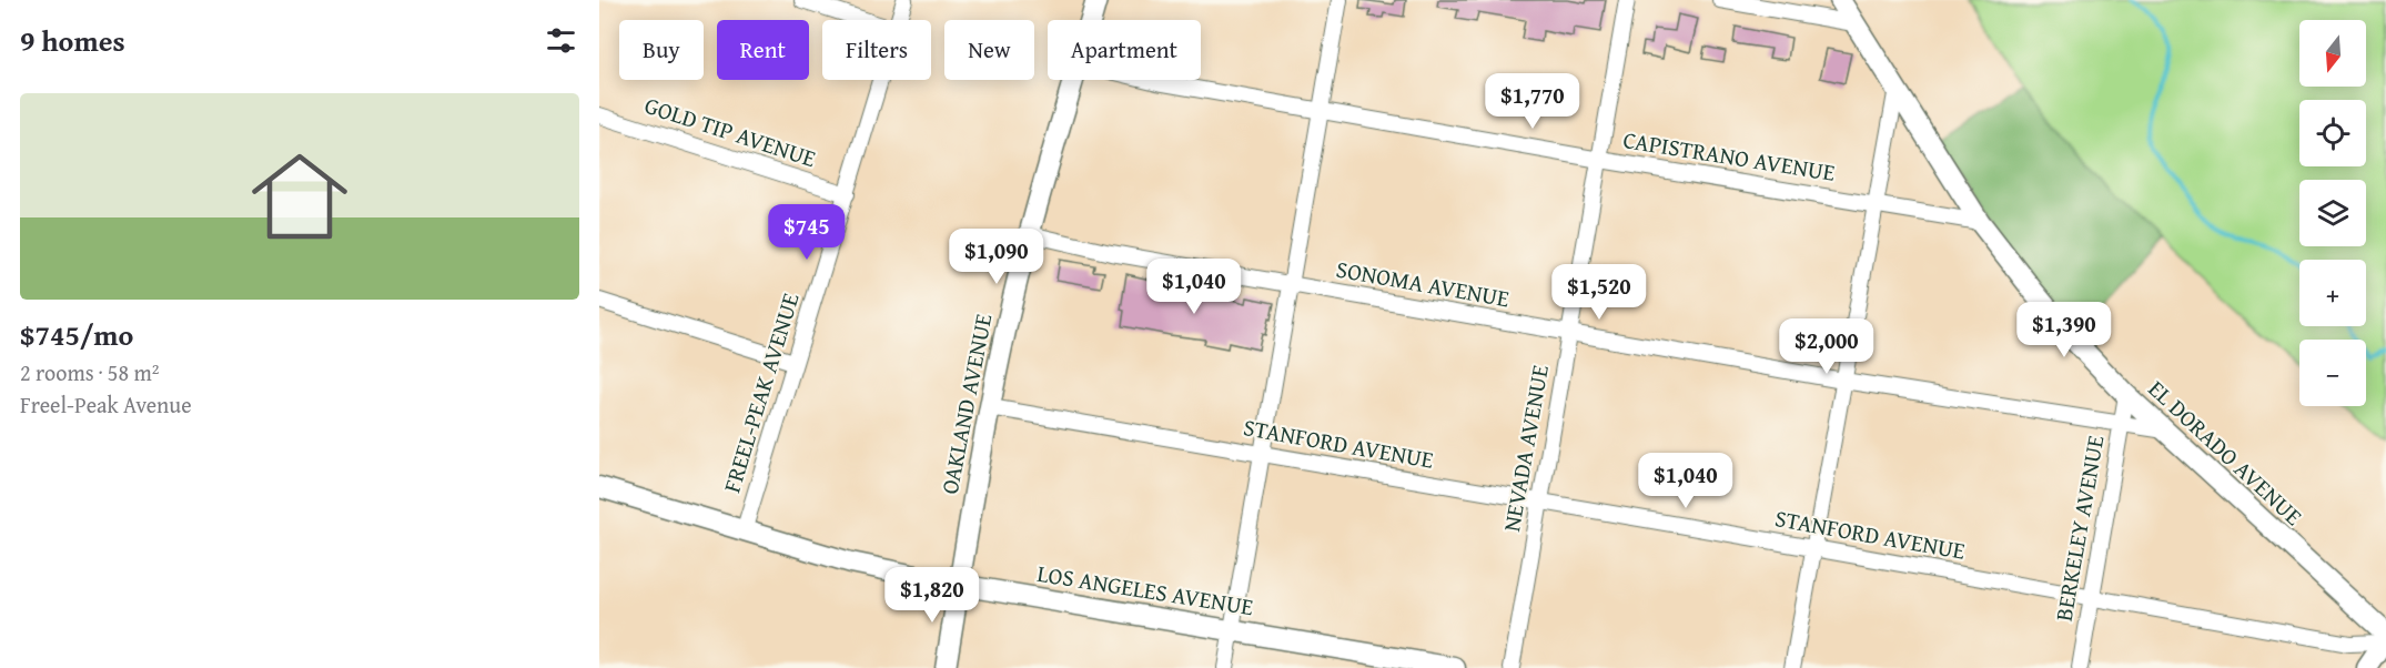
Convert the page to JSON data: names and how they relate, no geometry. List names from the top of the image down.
{
  "streets": {
    "street": [
      "GOLD TIP AVENUE",
      "CAPISTRANO AVENUE",
      "SONOMA AVENUE",
      "FREEL-PEAK AVENUE",
      "OAKLAND AVENUE",
      "STANFORD AVENUE",
      "NEVADA AVENUE",
      "EL DORADO AVENUE",
      "BERKELEY AVENUE",
      "LOS ANGELES AVENUE"
    ]
  },
  "crossings": [
    ["GOLD TIP AVENUE", "FREEL-PEAK AVENUE"],
    ["CAPISTRANO AVENUE", "NEVADA AVENUE"],
    ["CAPISTRANO AVENUE", "EL DORADO AVENUE"],
    ["SONOMA AVENUE", "OAKLAND AVENUE"],
    ["SONOMA AVENUE", "NEVADA AVENUE"],
    ["SONOMA AVENUE", "EL DORADO AVENUE"],
    ["SONOMA AVENUE", "BERKELEY AVENUE"],
    ["FREEL-PEAK AVENUE", "LOS ANGELES AVENUE"],
    ["OAKLAND AVENUE", "STANFORD AVENUE"],
    ["OAKLAND AVENUE", "LOS ANGELES AVENUE"],
    ["STANFORD AVENUE", "NEVADA AVENUE"],
    ["STANFORD AVENUE", "EL DORADO AVENUE"],
    ["STANFORD AVENUE", "BERKELEY AVENUE"],
    ["EL DORADO AVENUE", "BERKELEY AVENUE"]
  ],
  "north": "bottom",
  "page": {
    "heading": "9 homes",
    "map_buttons": ["+", "−"],
    "chip": [
      "Buy",
      "Rent",
      "Filters",
      "New",
      "Apartment"
    ],
    "price": [
      "$1,770",
      "$745",
      "$1,090",
      "$1,040",
      "$1,520",
      "$1,390",
      "$2,000",
      "$1,040",
      "$1,820"
    ],
    "list": [
      {
        "name": "$745/mo",
        "note": "2 rooms · 58 m² · Freel-Peak Avenue"
      }
    ]
  }
}
